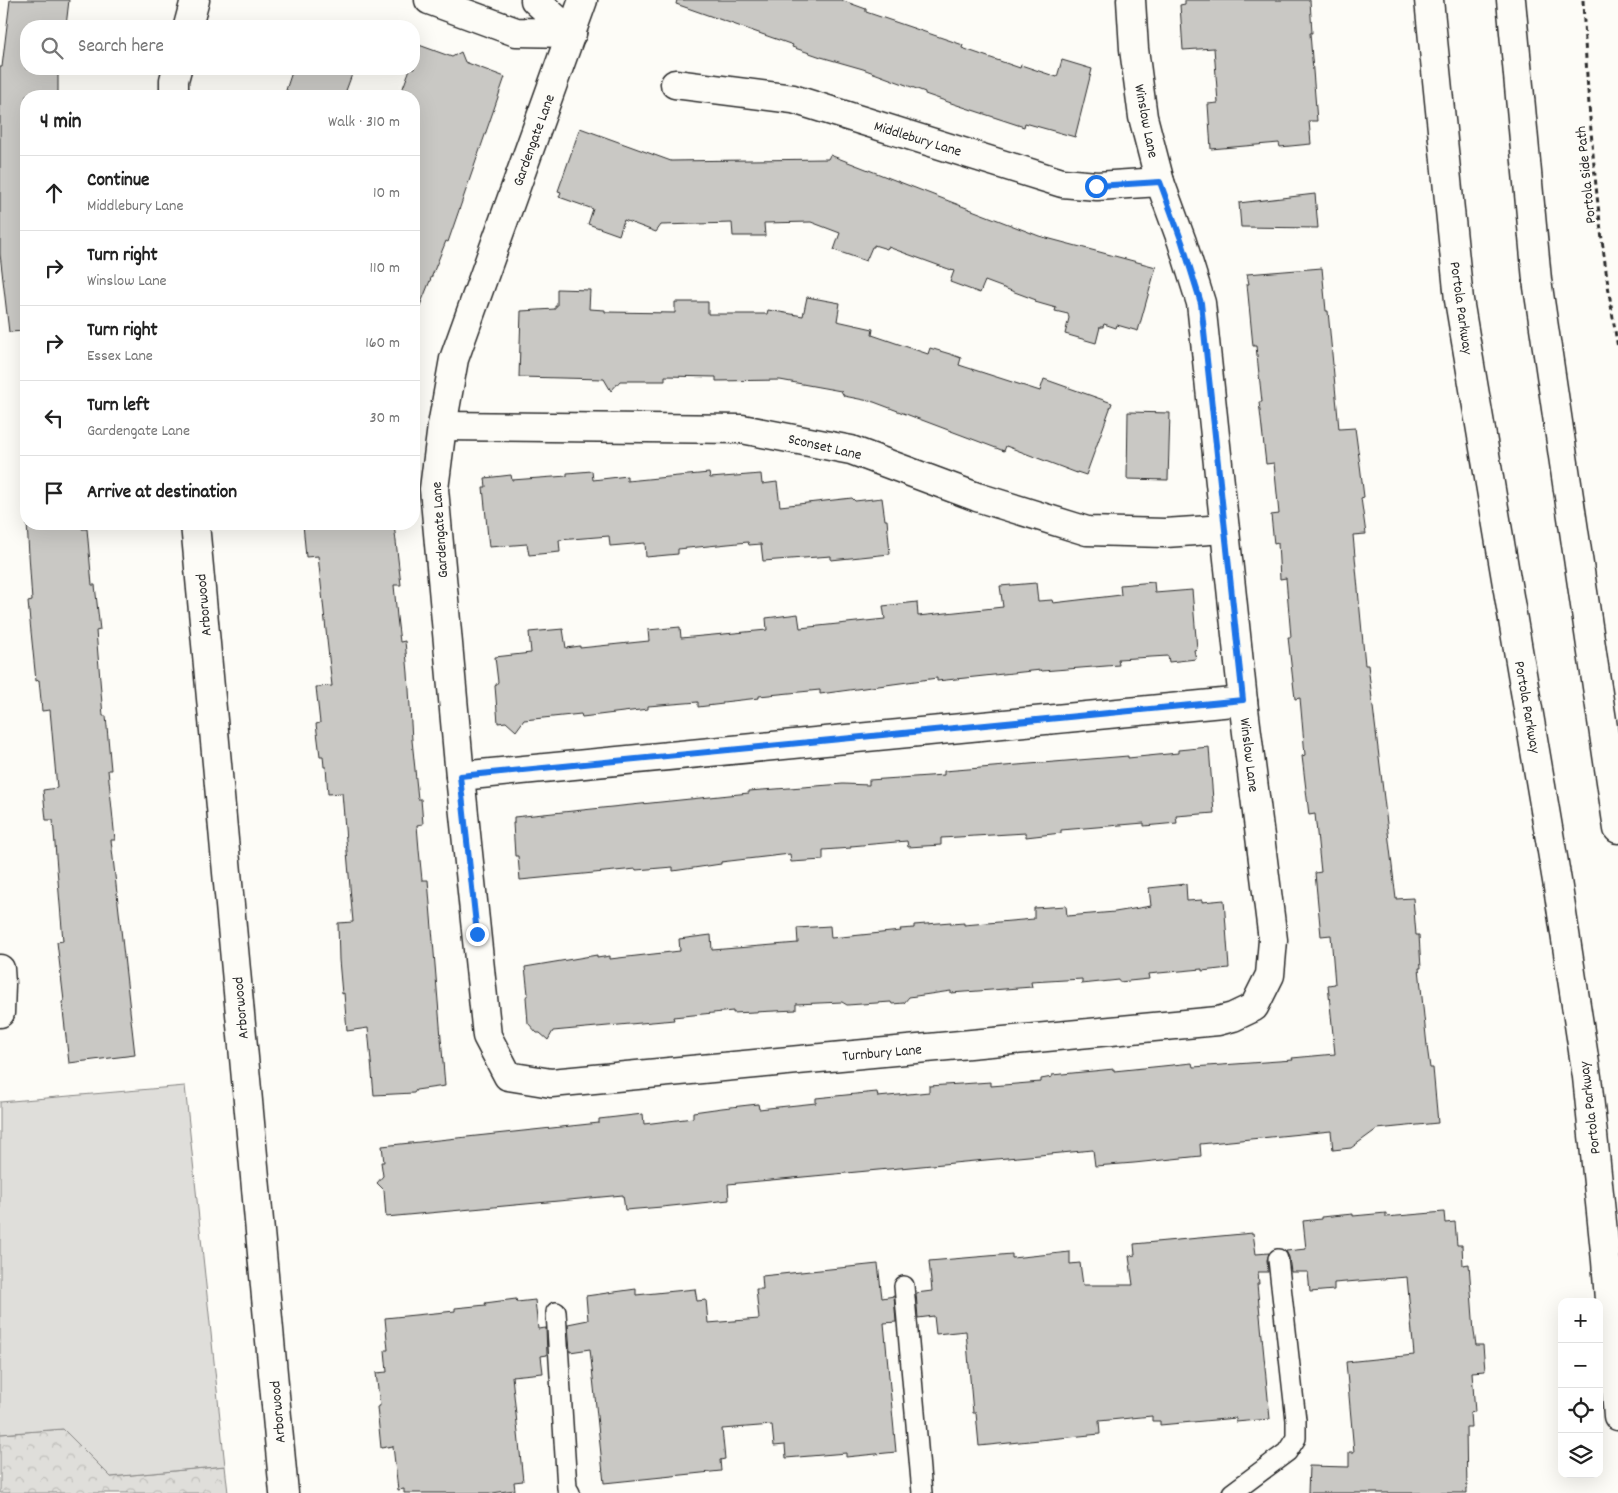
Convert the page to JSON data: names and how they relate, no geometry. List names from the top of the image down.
{
  "streets": {
    "street": [
      "Winslow Lane",
      "Middlebury Lane",
      "Gardengate Lane",
      "Portola Parkway",
      "Sconset Lane",
      "Arborwood",
      "Turnbury Lane"
    ],
    "path": ["Portola Side Path"]
  },
  "crossings": [
    ["Winslow Lane", "Middlebury Lane"],
    ["Winslow Lane", "Sconset Lane"],
    ["Winslow Lane", "Turnbury Lane"],
    ["Gardengate Lane", "Sconset Lane"],
    ["Gardengate Lane", "Turnbury Lane"]
  ],
  "page": {
    "search": "Search here",
    "heading": ["4 min", "Walk · 310 m"],
    "list": [
      ["Continue", "Middlebury Lane", "10 m"],
      ["Turn right", "Winslow Lane", "110 m"],
      ["Turn right", "Essex Lane", "160 m"],
      ["Turn left", "Gardengate Lane", "30 m"],
      "Arrive at destination"
    ],
    "map_buttons": ["+", "−"]
  }
}
